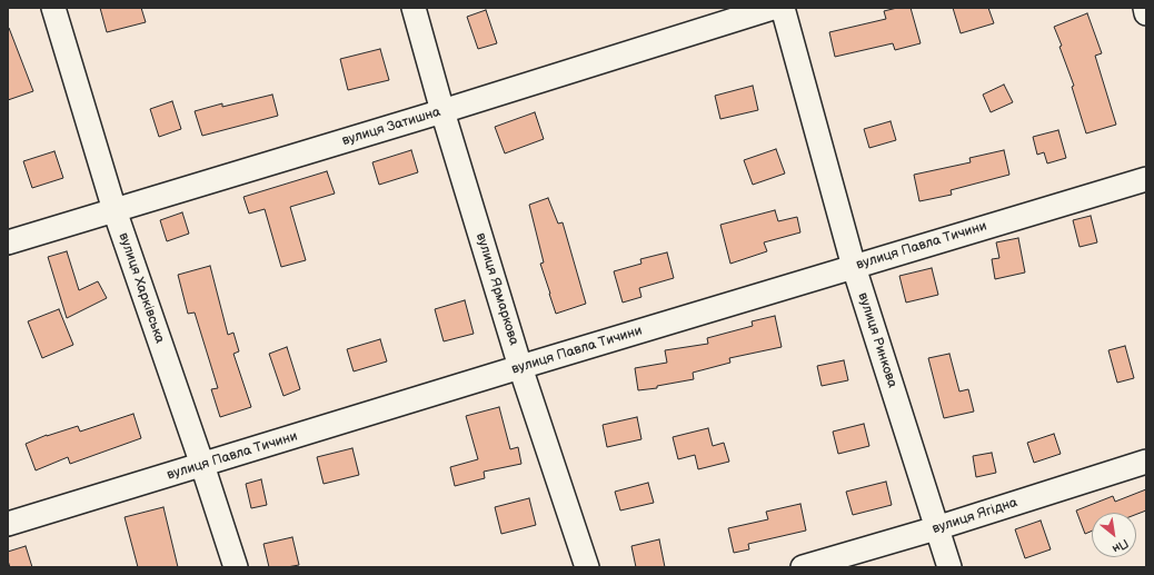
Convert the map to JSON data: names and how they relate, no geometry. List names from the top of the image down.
{
  "streets": {
    "street": [
      "вулиця Затишна",
      "вулиця Павла Тичини",
      "вулиця Харківська",
      "вулиця Ярмаркова",
      "вулиця Ринкова",
      "вулиця Ягідна"
    ]
  },
  "crossings": [
    ["вулиця Затишна", "вулиця Харківська"],
    ["вулиця Затишна", "вулиця Ярмаркова"],
    ["вулиця Павла Тичини", "вулиця Харківська"],
    ["вулиця Павла Тичини", "вулиця Ярмаркова"],
    ["вулиця Павла Тичини", "вулиця Ринкова"],
    ["вулиця Ринкова", "вулиця Ягідна"]
  ],
  "north": "bottom right"
}
